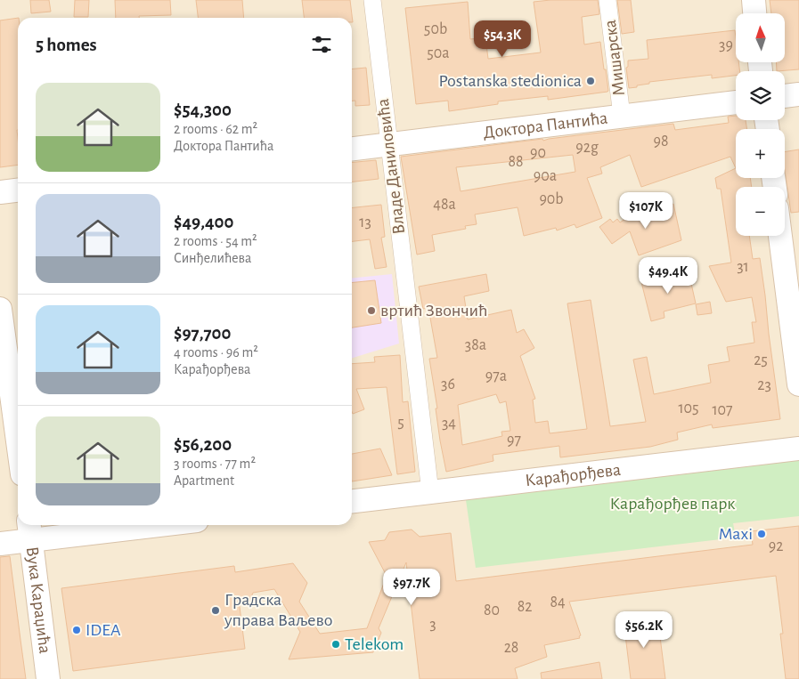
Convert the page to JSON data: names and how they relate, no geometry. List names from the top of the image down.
{
  "streets": {
    "street": [
      "Мишарска",
      "Доктора Пантића",
      "Владе Даниловића",
      "Карађорђева",
      "Вука Караџића"
    ]
  },
  "crossings": [
    ["Мишарска", "Доктора Пантића"],
    ["Доктора Пантића", "Владе Даниловића"],
    ["Владе Даниловића", "Карађорђева"]
  ],
  "parks": ["Карађорђев парк"],
  "places": [
    "Postanska stedionica",
    "вртић Звончић",
    "Maxi",
    "Градска управа Ваљево",
    "IDEA",
    "Telekom"
  ],
  "house_numbers": [
    "50b",
    "39",
    "50a",
    "98",
    "92g",
    "90",
    "88",
    "90a",
    "90b",
    "48a",
    "13",
    "31",
    "38a",
    "25",
    "97a",
    "36",
    "23",
    "105",
    "107",
    "5",
    "34",
    "97",
    "92",
    "84",
    "82",
    "80",
    "3",
    "28"
  ],
  "north": "top",
  "page": {
    "map_buttons": ["+", "−"],
    "heading": "5 homes",
    "price": [
      "$54.3K",
      "$107K",
      "$49.4K",
      "$97.7K",
      "$56.2K"
    ],
    "list": [
      {
        "name": "$54,300",
        "note": "2 rooms · 62 m² · Доктора Пантића"
      },
      {
        "name": "$49,400",
        "note": "2 rooms · 54 m² · Синђелићева"
      },
      {
        "name": "$97,700",
        "note": "4 rooms · 96 m² · Карађорђева"
      },
      {
        "name": "$56,200",
        "note": "3 rooms · 77 m² · Apartment"
      }
    ]
  }
}
